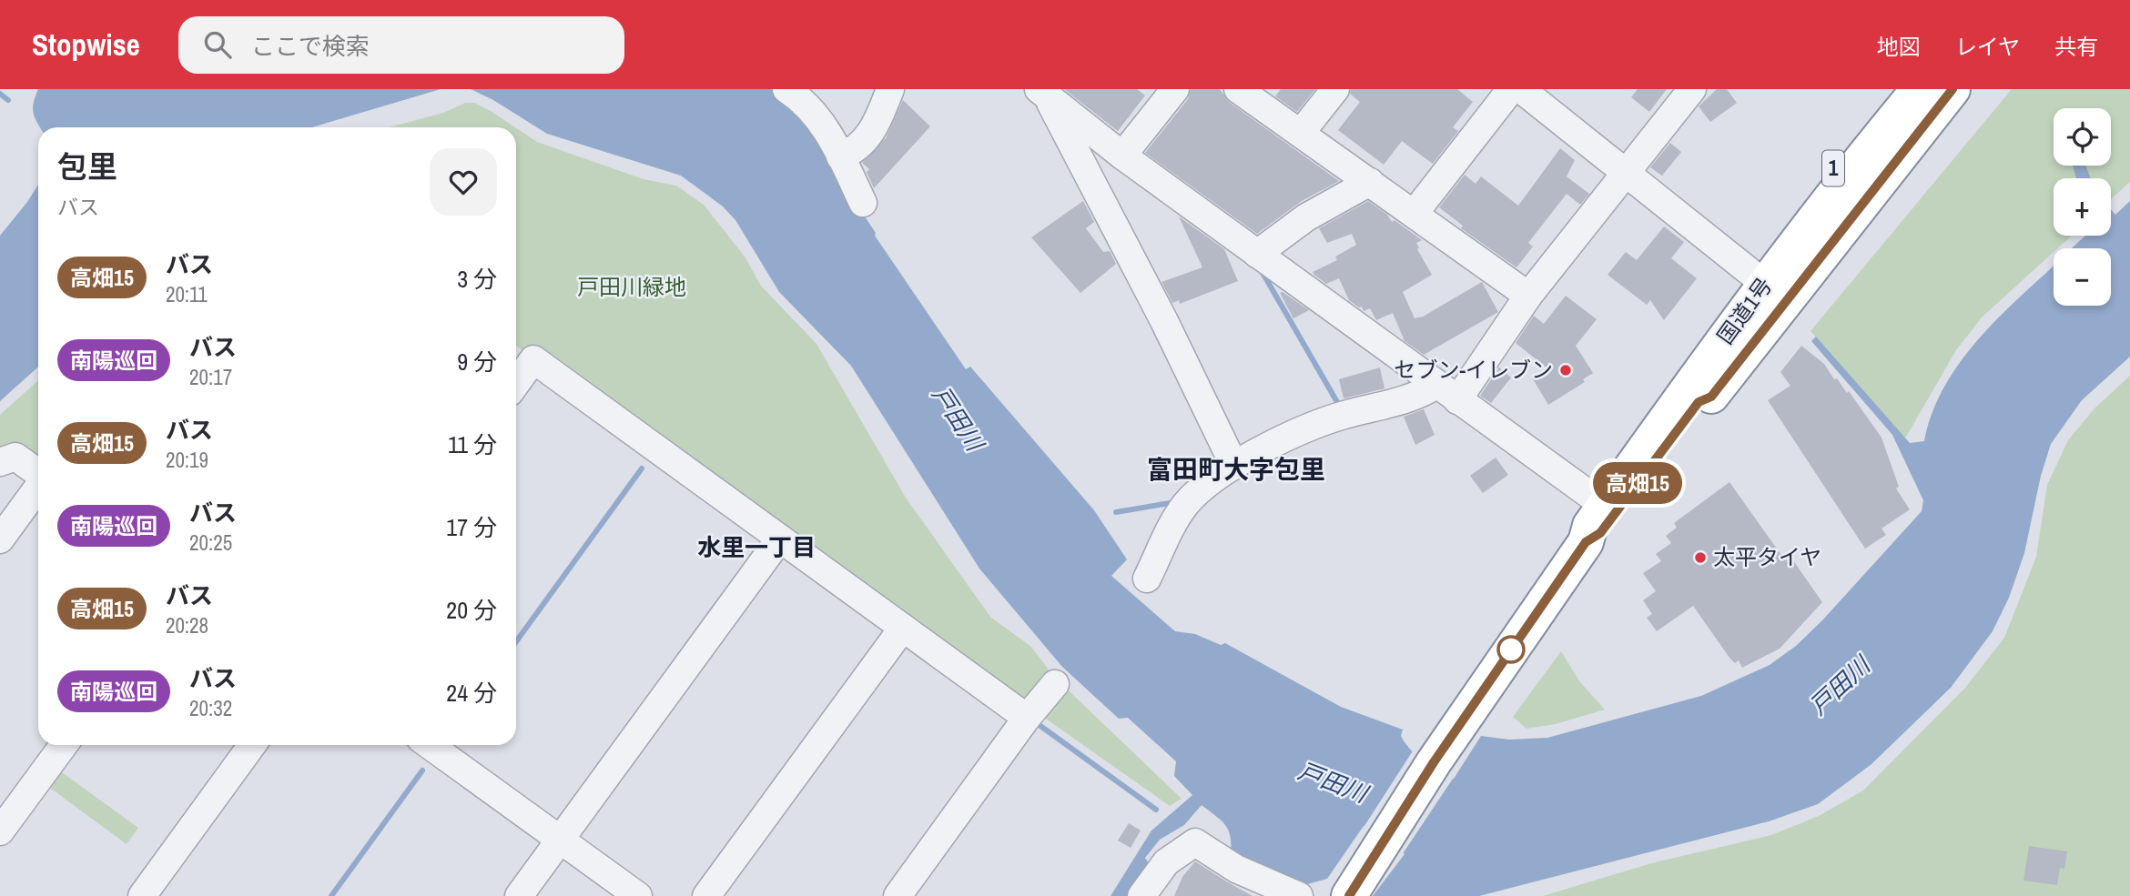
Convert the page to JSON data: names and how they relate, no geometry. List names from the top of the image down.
{
  "streets": {
    "highway": ["1", "国道1号"]
  },
  "crossings": [
    ["1", "国道1号"]
  ],
  "districts": ["富田町大字包里", "水里一丁目"],
  "water": ["戸田川"],
  "parks": ["戸田川緑地"],
  "places": ["セブン-イレブン", "太平タイヤ"],
  "lines": ["bus line 高畑15"],
  "page": {
    "header": "Stopwise",
    "search": "ここで検索",
    "nav": ["地図", "レイヤ", "共有"],
    "on_map": "高畑15",
    "map_buttons": ["+", "−"],
    "heading": ["包里", "バス"],
    "list": [
      {
        "mark": "高畑15",
        "name": "バス",
        "note": "20:11",
        "value": "3 分"
      },
      {
        "mark": "南陽巡回",
        "name": "バス",
        "note": "20:17",
        "value": "9 分"
      },
      {
        "mark": "高畑15",
        "name": "バス",
        "note": "20:19",
        "value": "11 分"
      },
      {
        "mark": "南陽巡回",
        "name": "バス",
        "note": "20:25",
        "value": "17 分"
      },
      {
        "mark": "高畑15",
        "name": "バス",
        "note": "20:28",
        "value": "20 分"
      },
      {
        "mark": "南陽巡回",
        "name": "バス",
        "note": "20:32",
        "value": "24 分"
      }
    ]
  }
}
